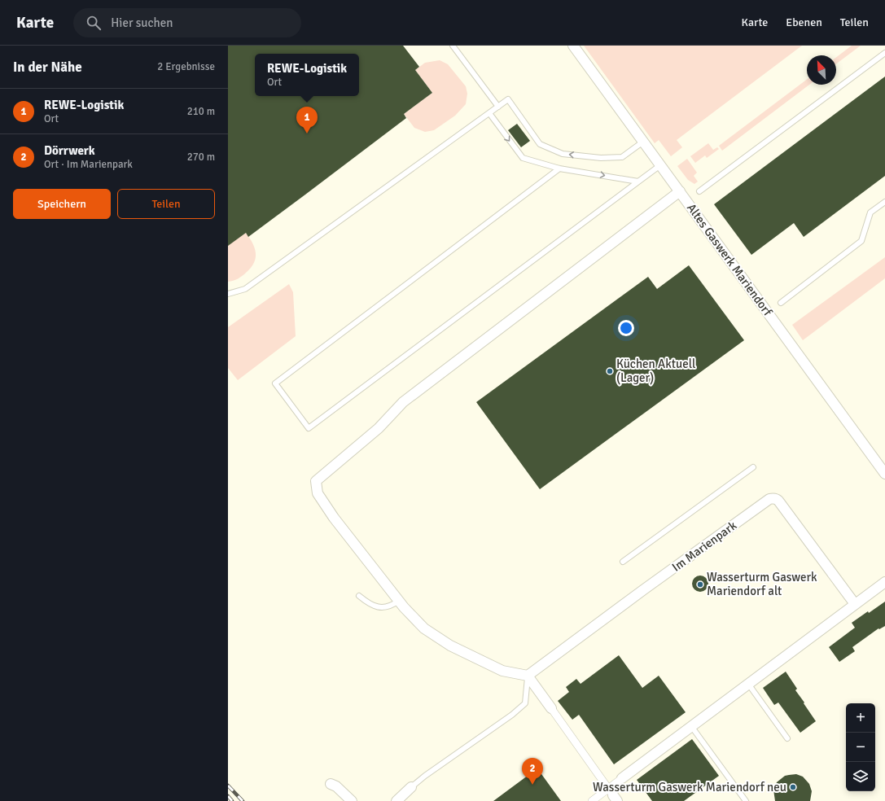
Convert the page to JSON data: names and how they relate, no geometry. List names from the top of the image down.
{
  "streets": {
    "street": ["Altes Gaswerk Mariendorf", "Im Marienpark"]
  },
  "places": ["Küchen Aktuell (Lager)", "Wasserturm Gaswerk Mariendorf alt", "Wasserturm Gaswerk Mariendorf neu"],
  "north": "top left",
  "page": {
    "header": "Karte",
    "search": "Hier suchen",
    "nav": ["Karte", "Ebenen", "Teilen"],
    "heading": ["In der Nähe", "2 Ergebnisse"],
    "popup": ["REWE-Logistik", "Ort"],
    "list": [
      {
        "mark": "1",
        "name": "REWE-Logistik",
        "note": "Ort",
        "value": "210 m"
      },
      {
        "mark": "2",
        "name": "Dörrwerk",
        "note": "Ort · Im Marienpark",
        "value": "270 m"
      }
    ],
    "pins": ["1", "2"],
    "buttons": ["Speichern", "Teilen"],
    "map_buttons": ["+", "−"]
  }
}
